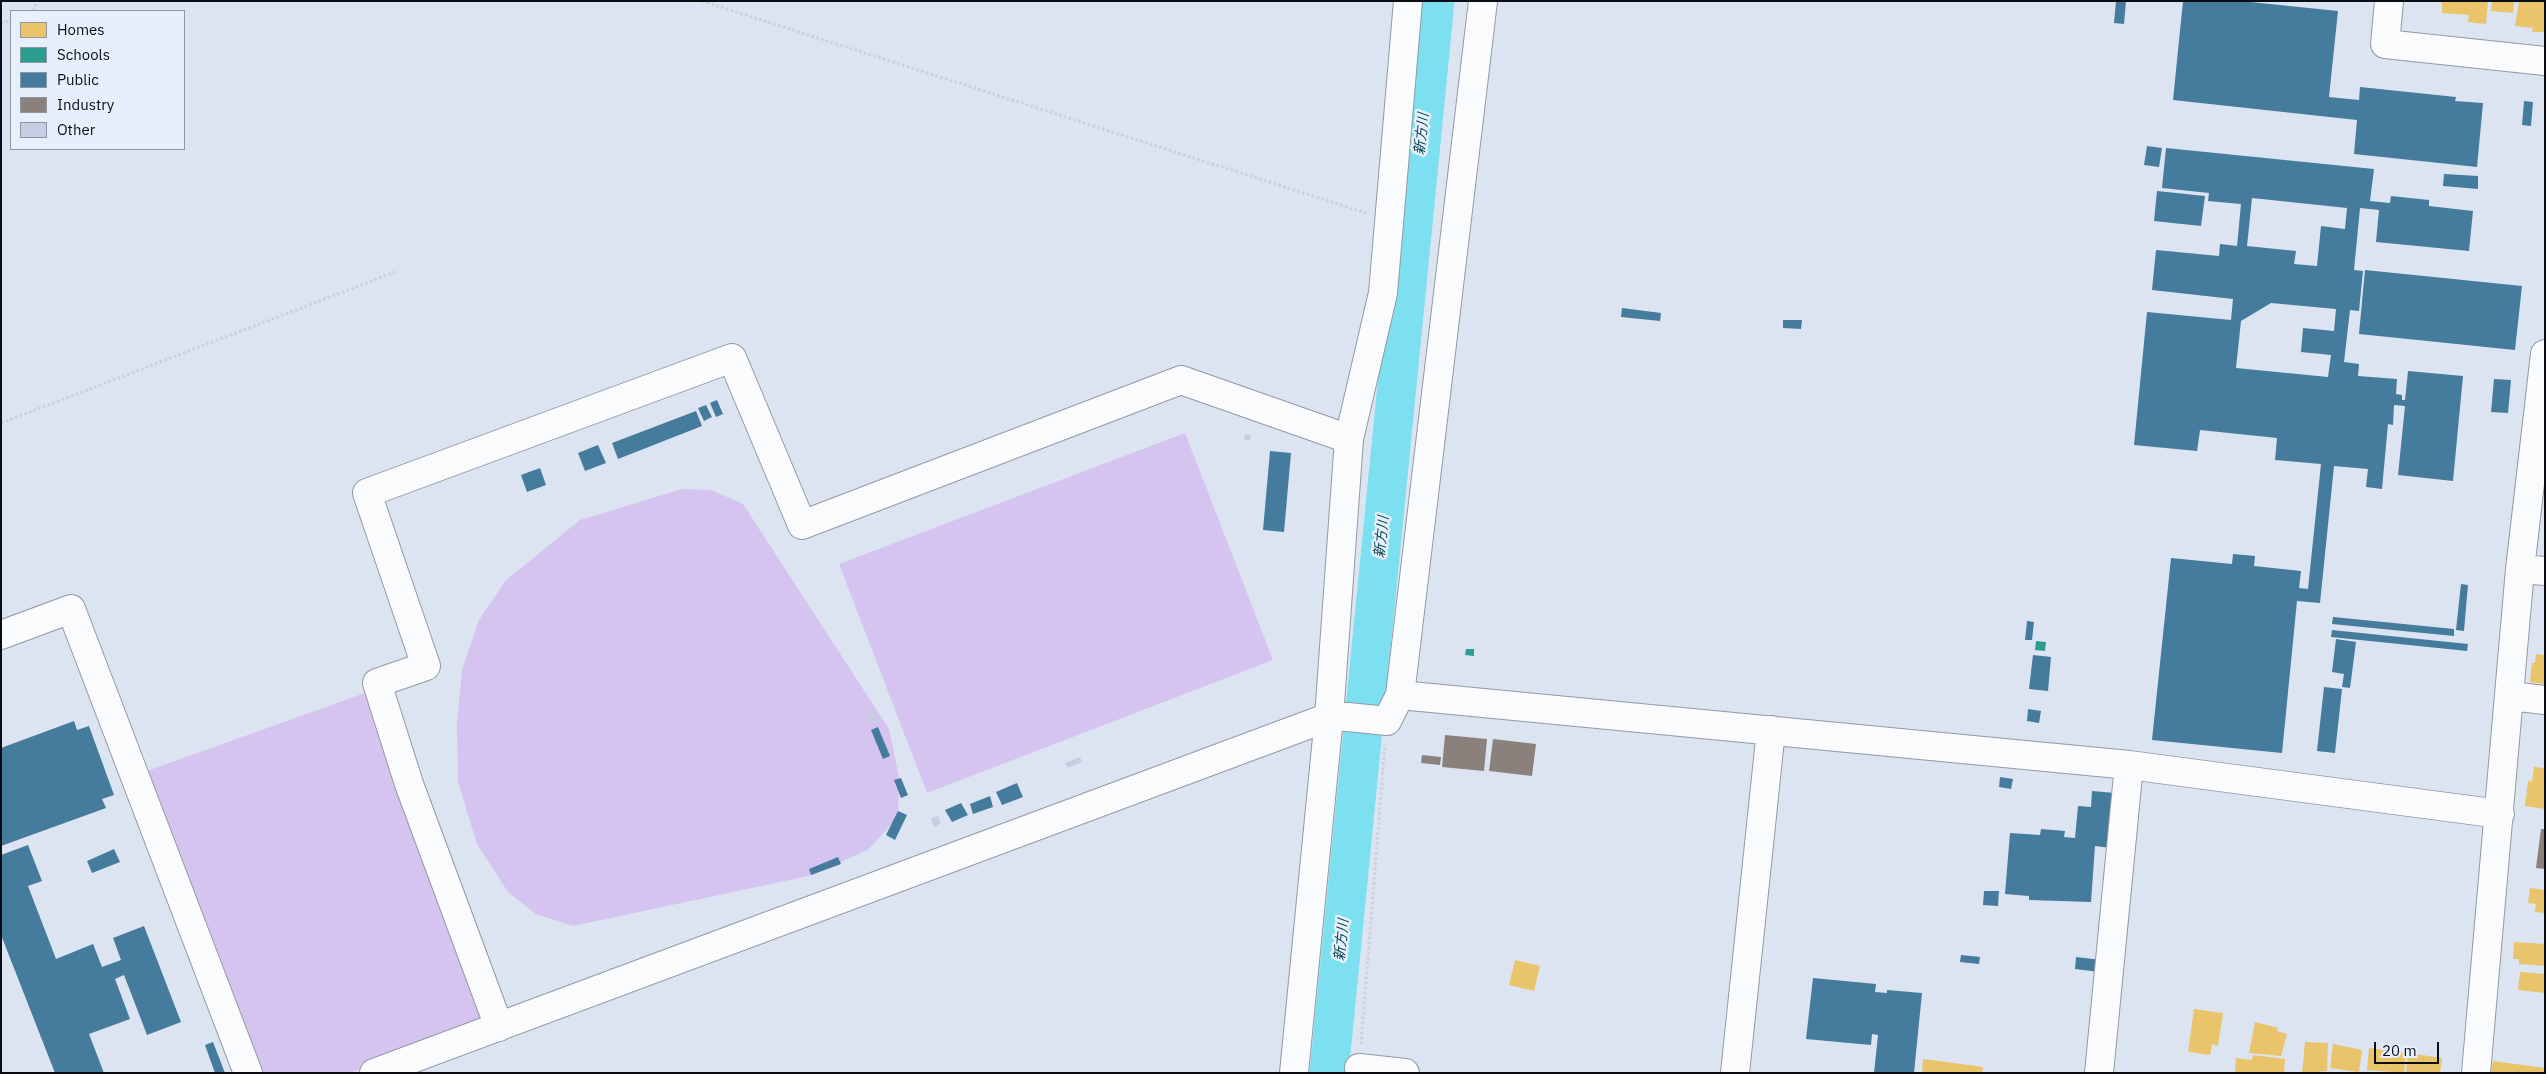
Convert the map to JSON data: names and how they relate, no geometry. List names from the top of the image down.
{
  "water": ["新方川"],
  "legend": [
    "Homes",
    "Schools",
    "Public",
    "Industry",
    "Other"
  ],
  "scale_bar": "20 m"
}
